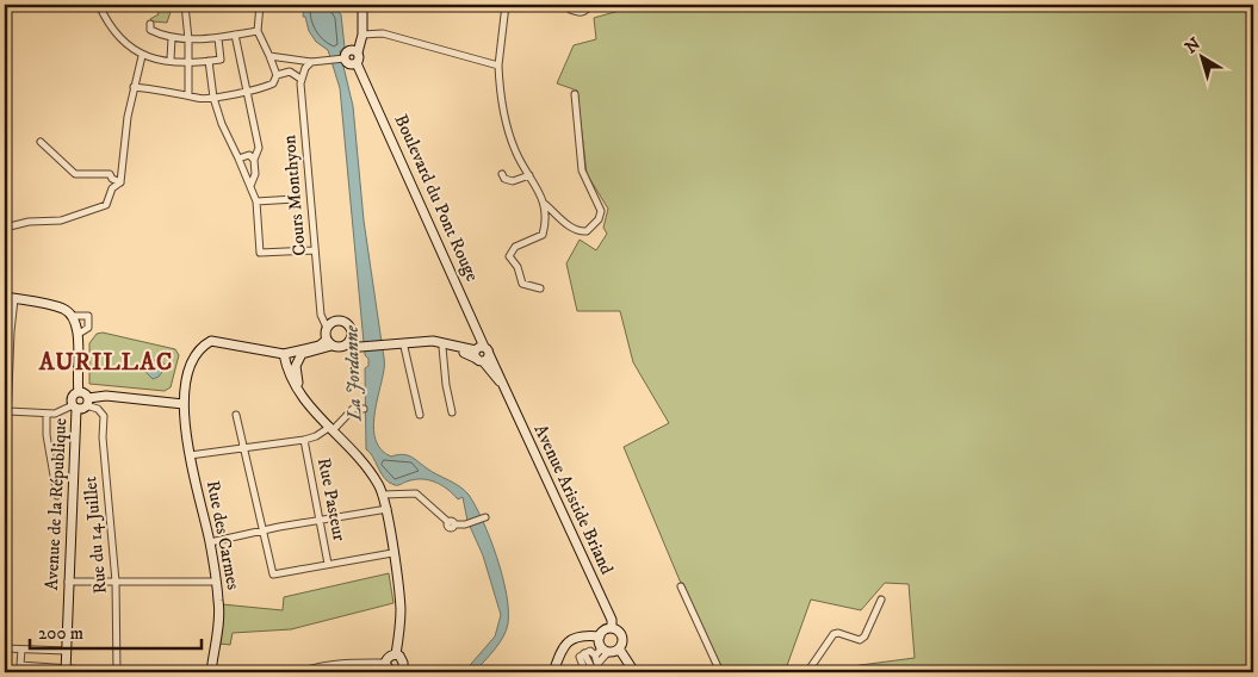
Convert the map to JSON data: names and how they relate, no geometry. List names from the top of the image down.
{
  "streets": {
    "main road": [
      "Boulevard du Pont Rouge",
      "Avenue Aristide Briand",
      "Avenue de la République",
      "Rue des Carmes"
    ],
    "street": ["Cours Monthyon", "Rue Pasteur", "Rue du 14 Juillet"]
  },
  "crossings": [
    ["Boulevard du Pont Rouge", "Avenue Aristide Briand"]
  ],
  "districts": ["AURILLAC"],
  "water": ["La Jordanne"],
  "scale_bar": "200 m",
  "north": "top left"
}
